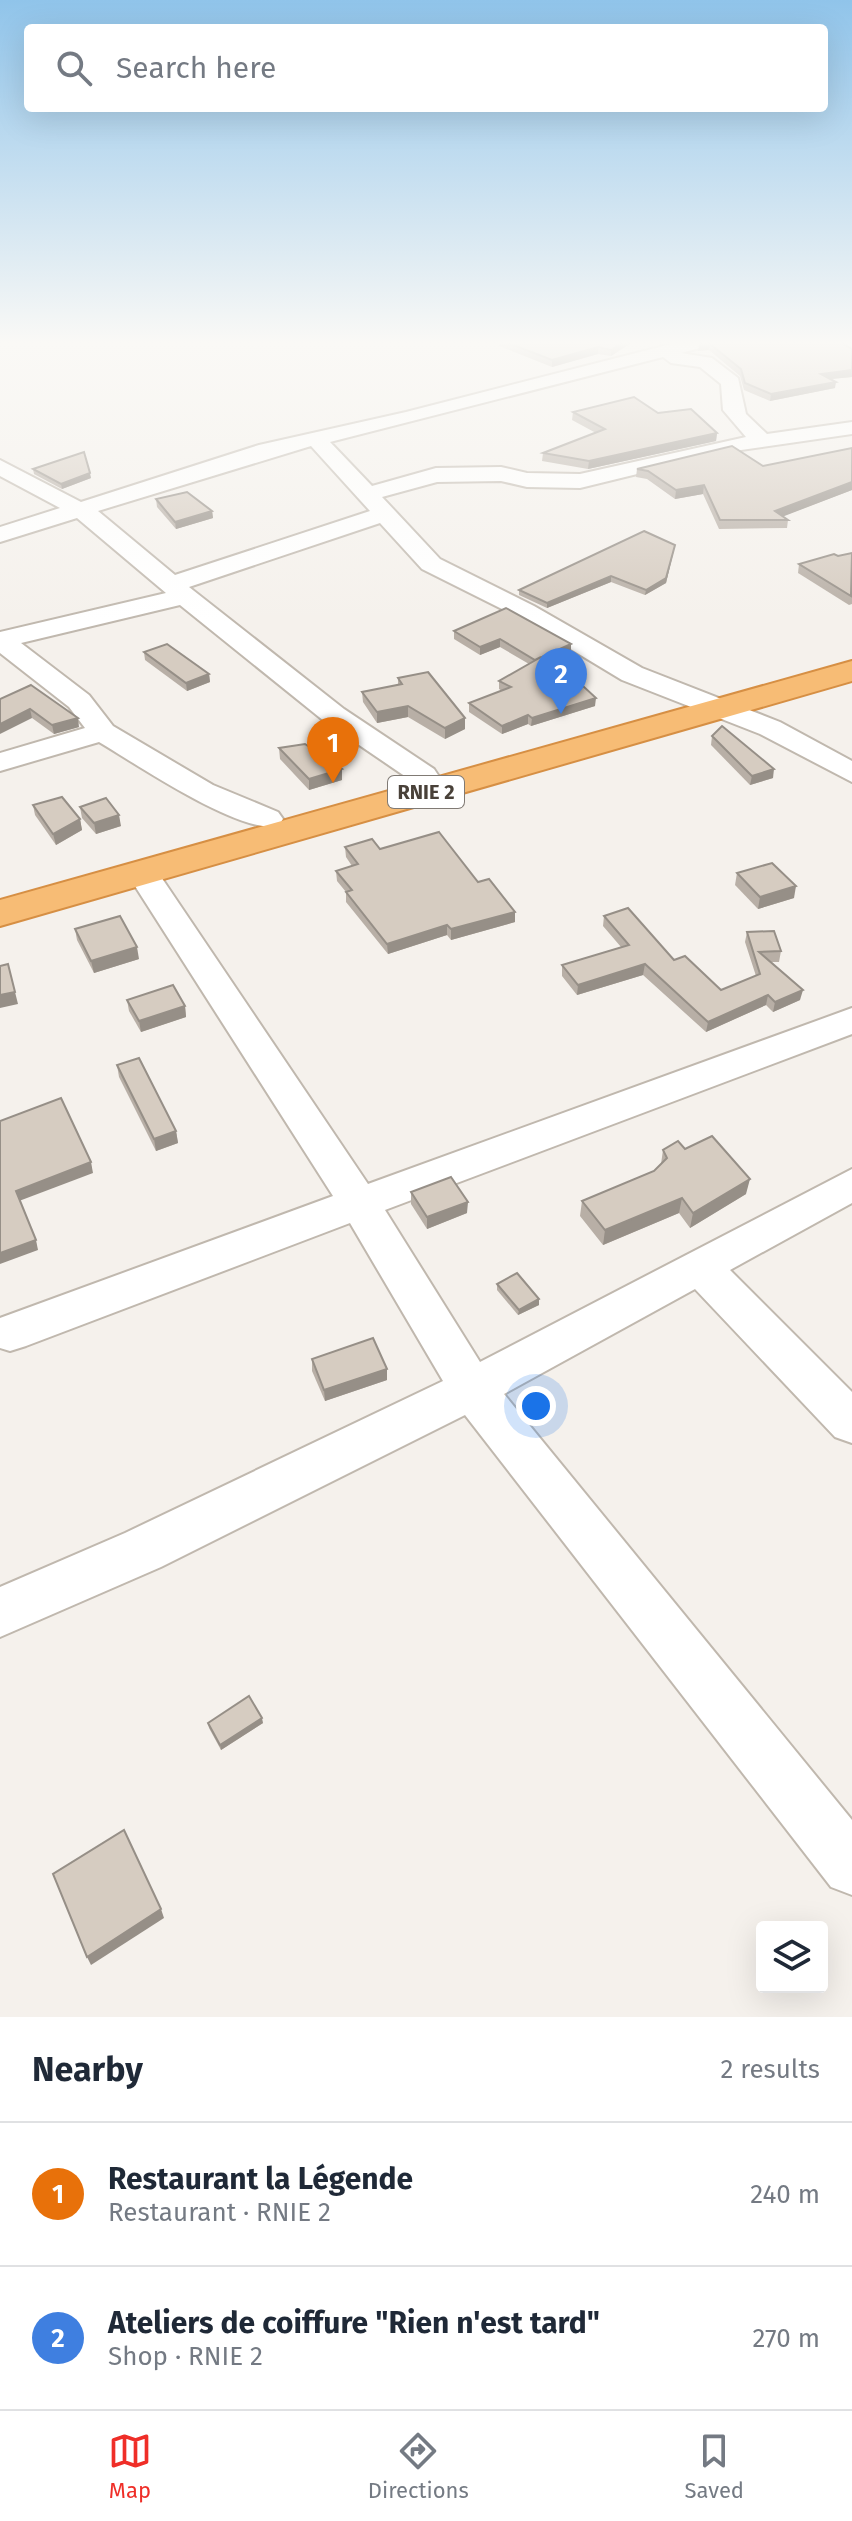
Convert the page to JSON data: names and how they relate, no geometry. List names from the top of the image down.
{
  "streets": {
    "highway": ["RNIE 2"]
  },
  "page": {
    "search": "Search here",
    "pins": ["2", "1"],
    "heading": ["Nearby", "2 results"],
    "list": [
      {
        "mark": "1",
        "name": "Restaurant la Légende",
        "note": "Restaurant · RNIE 2",
        "value": "240 m"
      },
      {
        "mark": "2",
        "name": "Ateliers de coiffure \"Rien n'est tard\"",
        "note": "Shop · RNIE 2",
        "value": "270 m"
      }
    ],
    "nav": ["Map", "Directions", "Saved"]
  }
}
